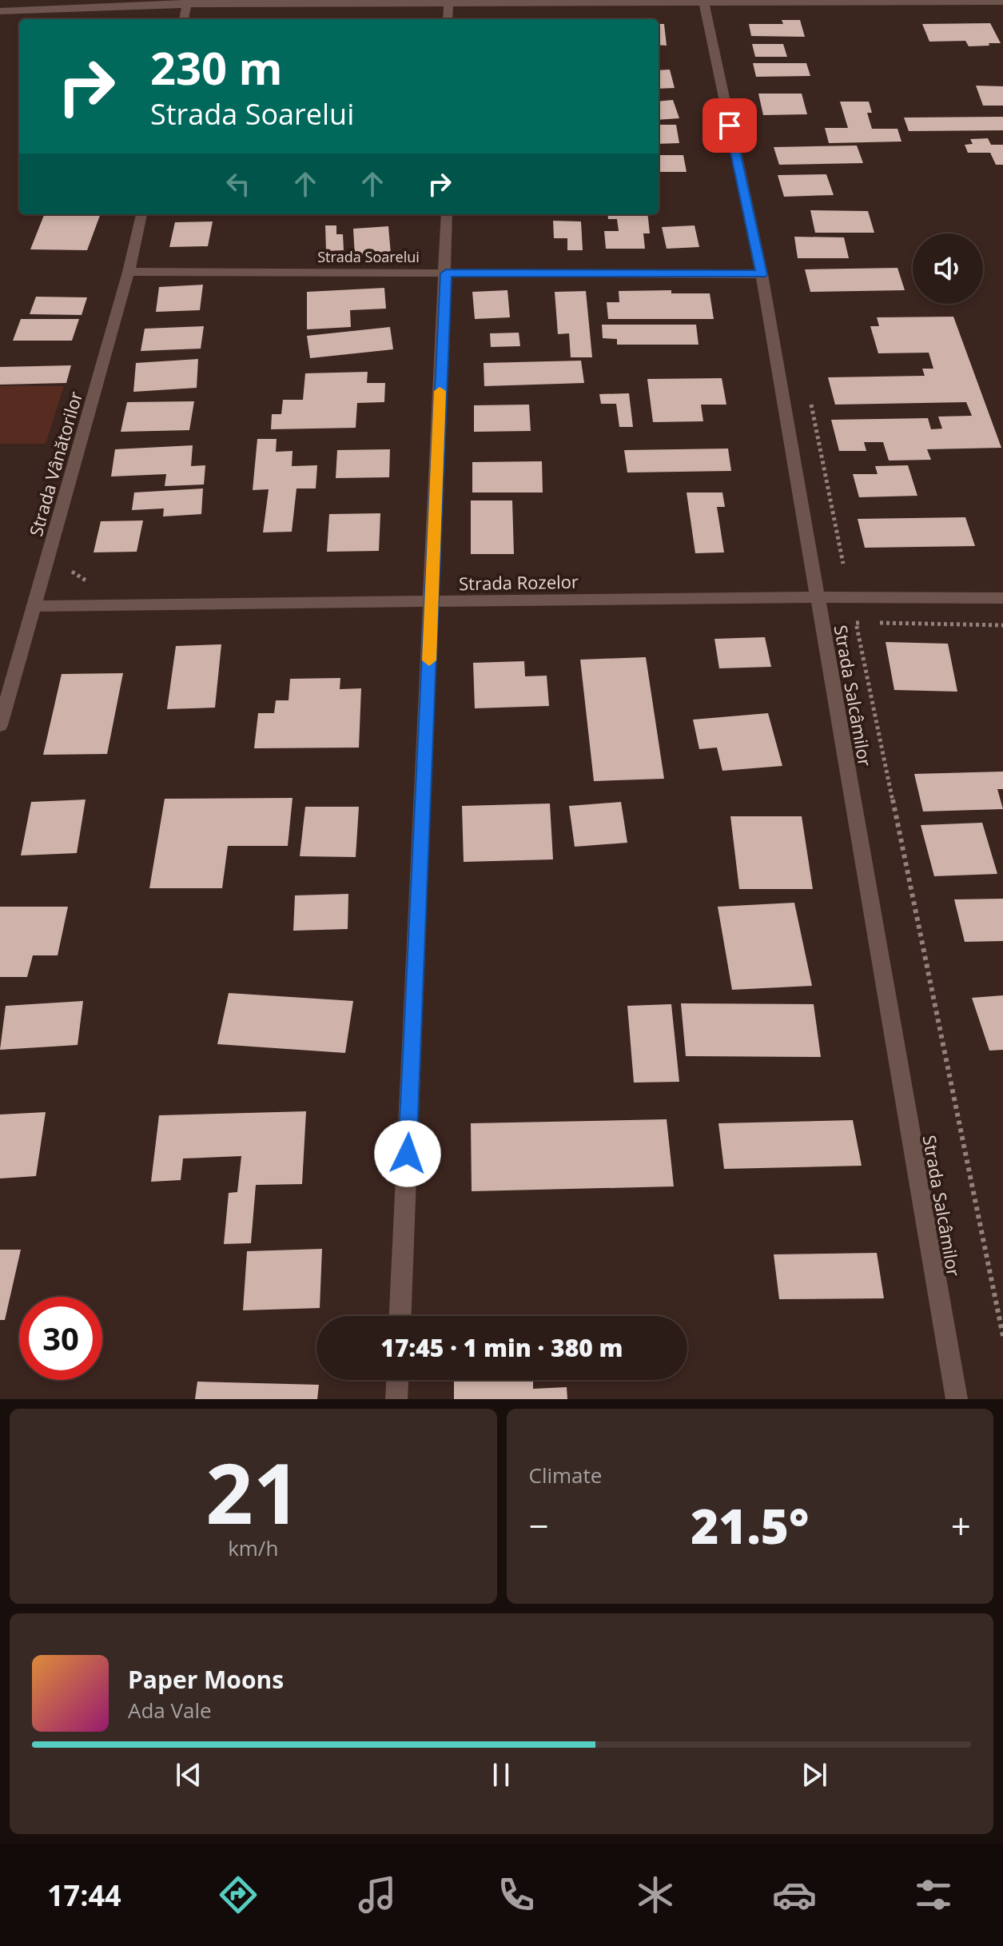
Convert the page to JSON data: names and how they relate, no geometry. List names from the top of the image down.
{
  "streets": {
    "street": [
      "Strada Soarelui",
      "Strada Vânătorilor",
      "Strada Rozelor",
      "Strada Salcâmilor"
    ]
  },
  "crossings": [
    ["Strada Soarelui", "Strada Vânătorilor"],
    ["Strada Soarelui", "Strada Salcâmilor"],
    ["Strada Vânătorilor", "Strada Rozelor"],
    ["Strada Rozelor", "Strada Salcâmilor"]
  ],
  "page": {
    "turn": ["230 m", "Strada Soarelui"],
    "limit": "30",
    "trip": "17:45 · 1 min · 380 m",
    "tile": [
      ["21", "km/h"],
      "Climate"
    ],
    "heat": ["−", "21.5°", "+"],
    "song": ["Paper Moons", "Ada Vale"],
    "tabs": "17:44"
  }
}
